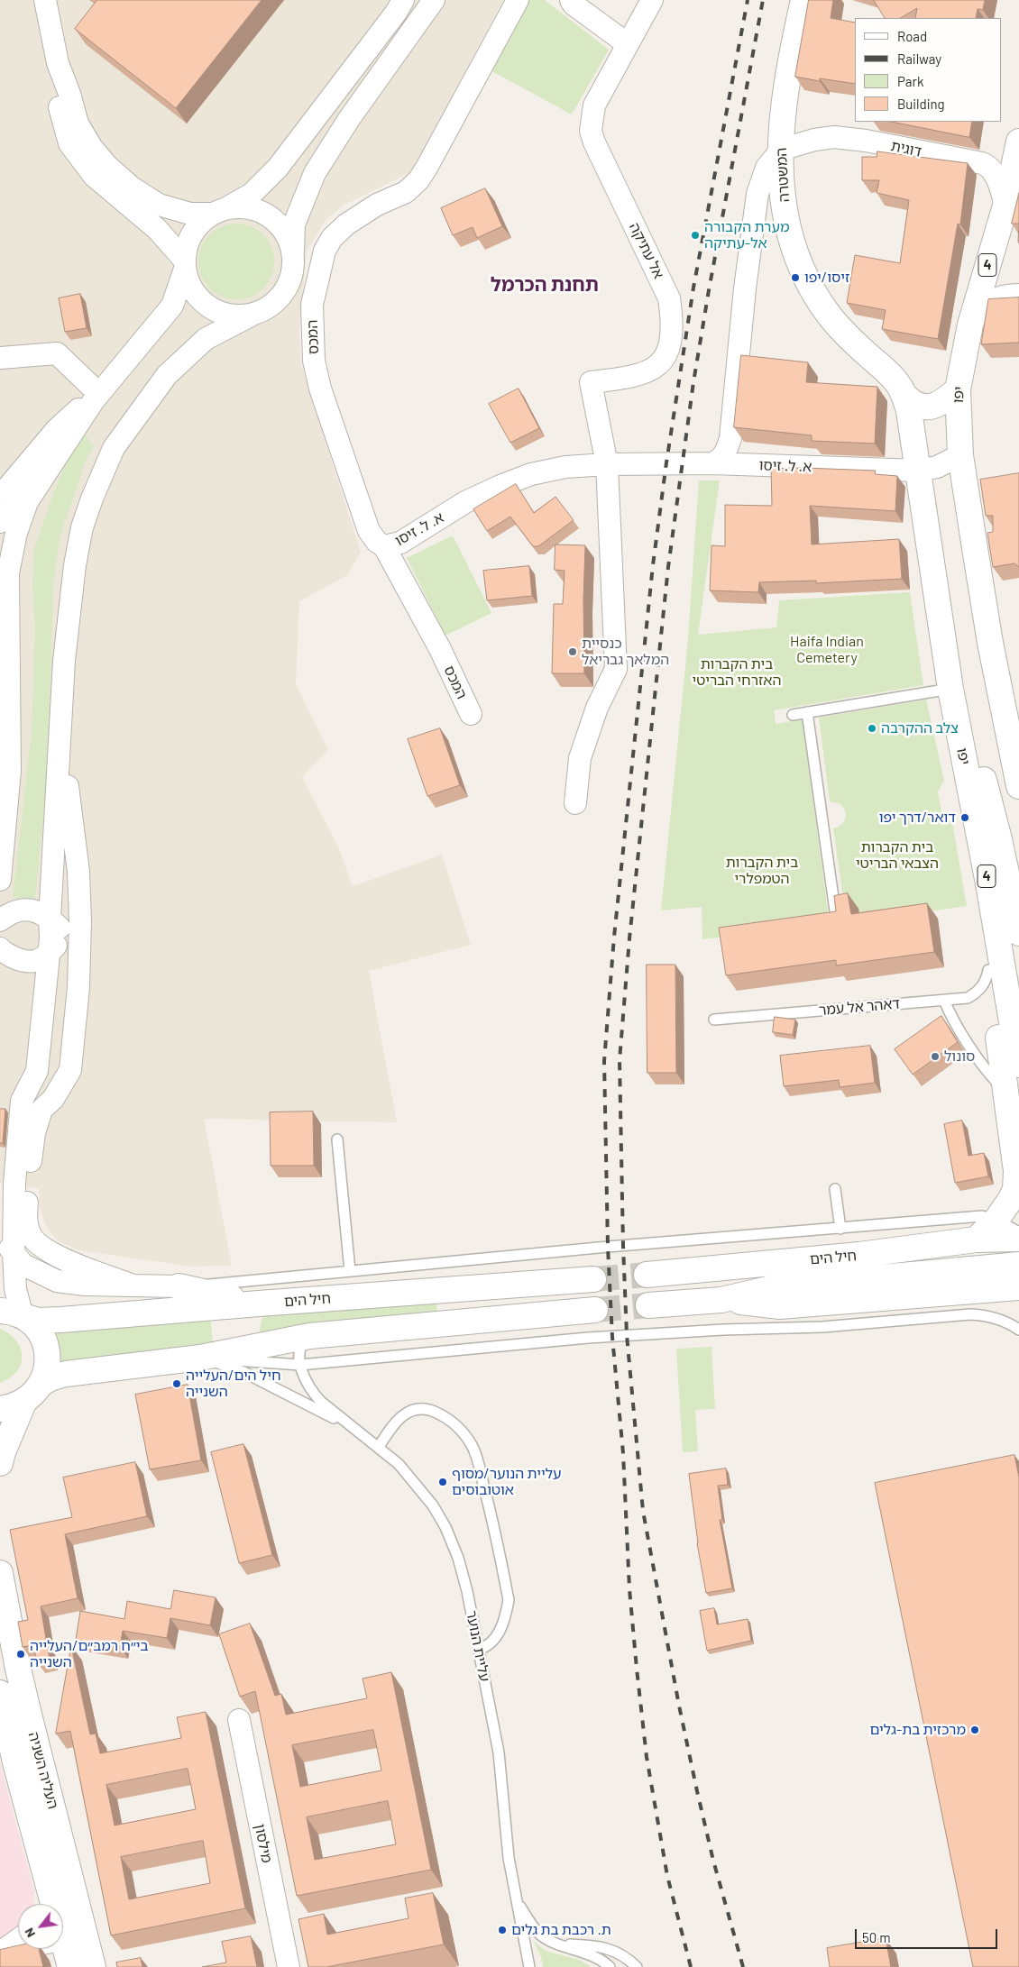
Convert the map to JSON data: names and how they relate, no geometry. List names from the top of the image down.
{
  "streets": {
    "main road": [
      "המשטרה",
      "4",
      "יפו",
      "חיל הים",
      "העליה השניה"
    ],
    "street": [
      "דוגית",
      "אל עתיקה",
      "המכס",
      "א. ל. זיסו",
      "מילסון"
    ],
    "lane": ["דאהר אל עמר", "עליית הנוער"]
  },
  "crossings": [
    ["דוגית", "המשטרה"],
    ["דוגית", "יפו"],
    ["המשטרה", "יפו"],
    ["אל עתיקה", "א. ל. זיסו"],
    ["המכס", "א. ל. זיסו"],
    ["יפו", "א. ל. זיסו"]
  ],
  "districts": ["תחנת הכרמל"],
  "parks": [
    "Haifa Indian Cemetery",
    "בית הקברות האזרחי הבריטי",
    "בית הקברות הצבאי הבריטי",
    "בית הקברות הטמפלרי"
  ],
  "places": [
    "מערת הקבורה אל-עתיקה",
    "זיסו/יפו",
    "כנסיית המלאך גבריאל",
    "צלב ההקרבה",
    "דואר/דרך יפו",
    "סונול",
    "חיל הים/העלייה השנייה",
    "עליית הנוער/מסוף אוטובוסים",
    "בי״ח רמב״ם/העלייה השנייה",
    "מרכזית בת-גלים",
    "ת. רכבת בת גלים"
  ],
  "legend": [
    "Road",
    "Railway",
    "Park",
    "Building"
  ],
  "scale_bar": "50 m",
  "north": "bottom left"
}
